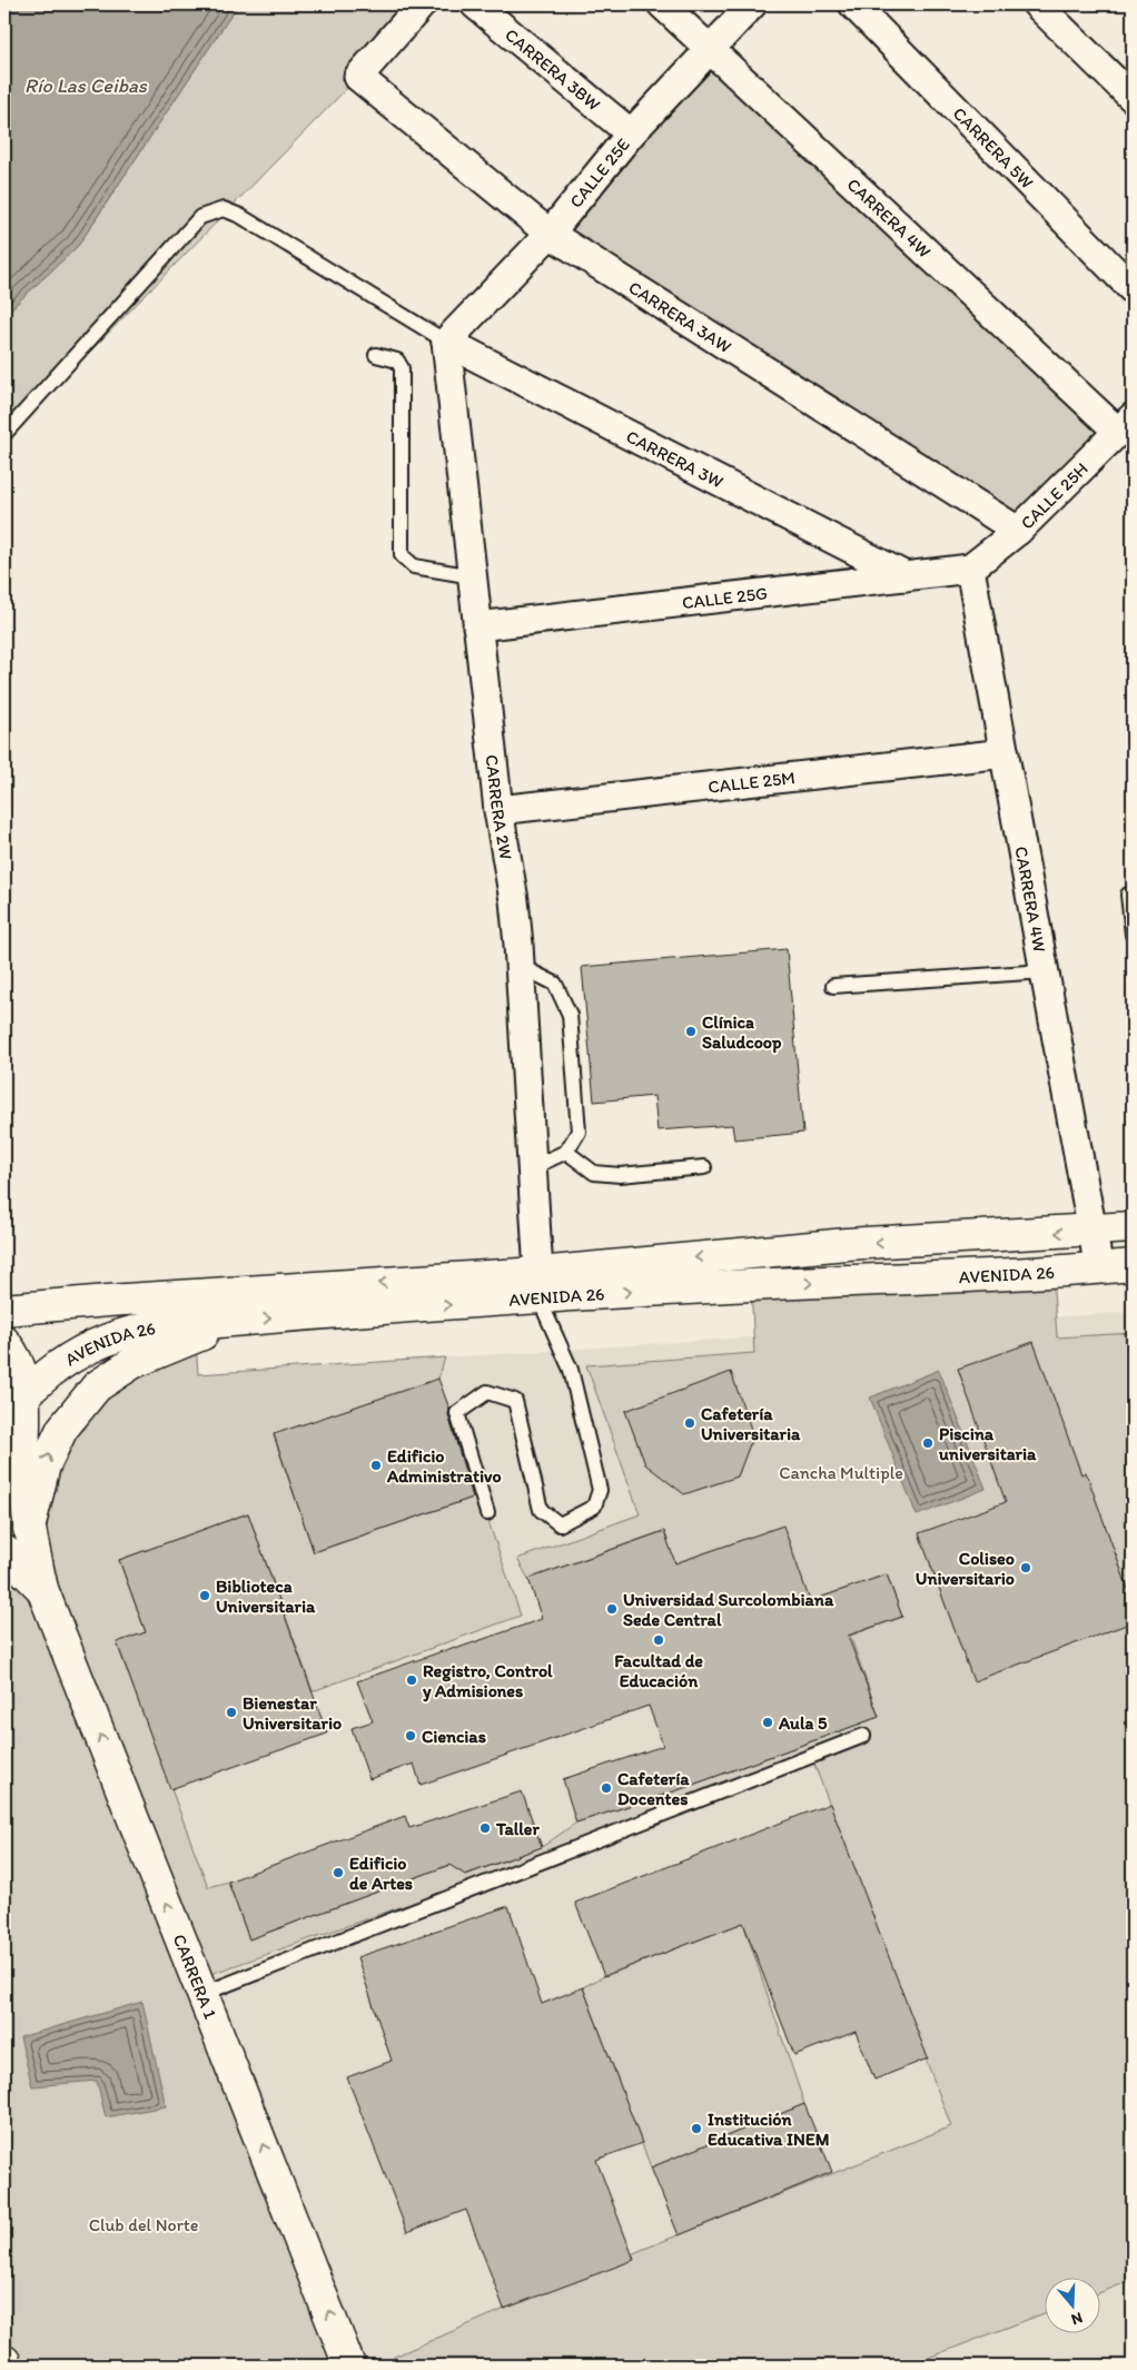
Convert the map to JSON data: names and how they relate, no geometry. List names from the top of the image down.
{
  "streets": {
    "main road": ["AVENIDA 26", "CARRERA 1"],
    "street": [
      "CARRERA 3BW",
      "CARRERA 5W",
      "CALLE 25E",
      "CARRERA 4W",
      "CARRERA 3AW",
      "CARRERA 3W",
      "CALLE 25H",
      "CALLE 25G",
      "CALLE 25M",
      "CARRERA 2W"
    ]
  },
  "crossings": [
    ["CARRERA 3BW", "CALLE 25E"],
    ["CALLE 25E", "CARRERA 4W"],
    ["CALLE 25E", "CARRERA 3AW"],
    ["CALLE 25E", "CARRERA 3W"],
    ["CALLE 25E", "CARRERA 2W"],
    ["CARRERA 4W", "CALLE 25H"],
    ["CARRERA 4W", "CALLE 25G"],
    ["CARRERA 4W", "CALLE 25M"],
    ["CARRERA 4W", "AVENIDA 26"],
    ["CARRERA 3AW", "CALLE 25H"],
    ["CARRERA 3W", "CALLE 25G"],
    ["CARRERA 3W", "CARRERA 2W"],
    ["CALLE 25H", "CALLE 25G"],
    ["CALLE 25G", "CARRERA 2W"],
    ["CALLE 25M", "CARRERA 2W"],
    ["CARRERA 2W", "AVENIDA 26"]
  ],
  "one_way": ["CARRERA 1"],
  "water": ["Río Las Ceibas"],
  "parks": ["Cancha Multiple", "Club del Norte"],
  "places": [
    "Clínica Saludcoop",
    "Cafetería Universitaria",
    "Piscina universitaria",
    "Edificio Administrativo",
    "Coliseo Universitario",
    "Biblioteca Universitaria",
    "Universidad Surcolombiana Sede Central",
    "Facultad de Educación",
    "Registro, Control y Admisiones",
    "Bienestar Universitario",
    "Aula 5",
    "Ciencias",
    "Cafetería Docentes",
    "Taller",
    "Edificio de Artes",
    "Institución Educativa INEM"
  ],
  "north": "bottom"
}
